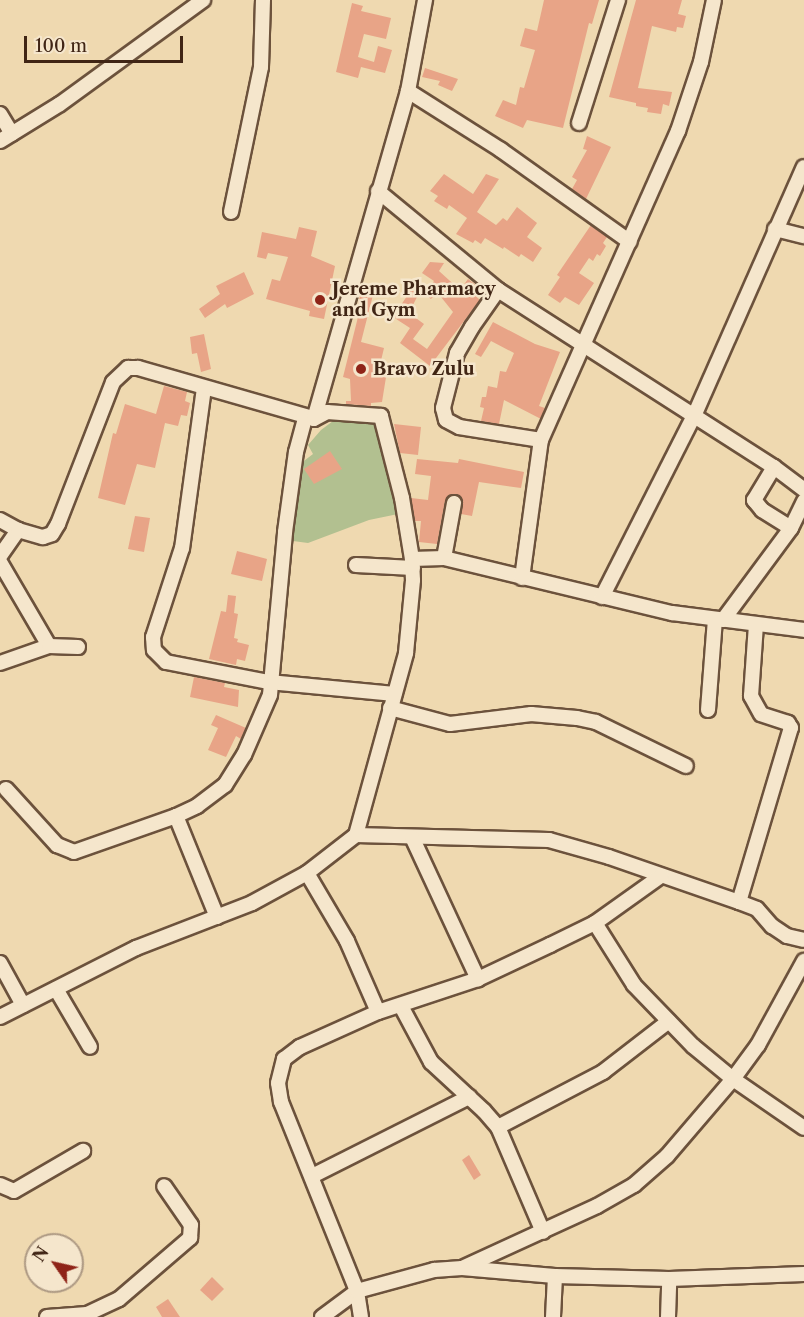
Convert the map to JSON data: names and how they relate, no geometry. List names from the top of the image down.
{
  "places": ["Jereme Pharmacy and Gym", "Bravo Zulu"],
  "scale_bar": "100 m",
  "north": "top left"
}
